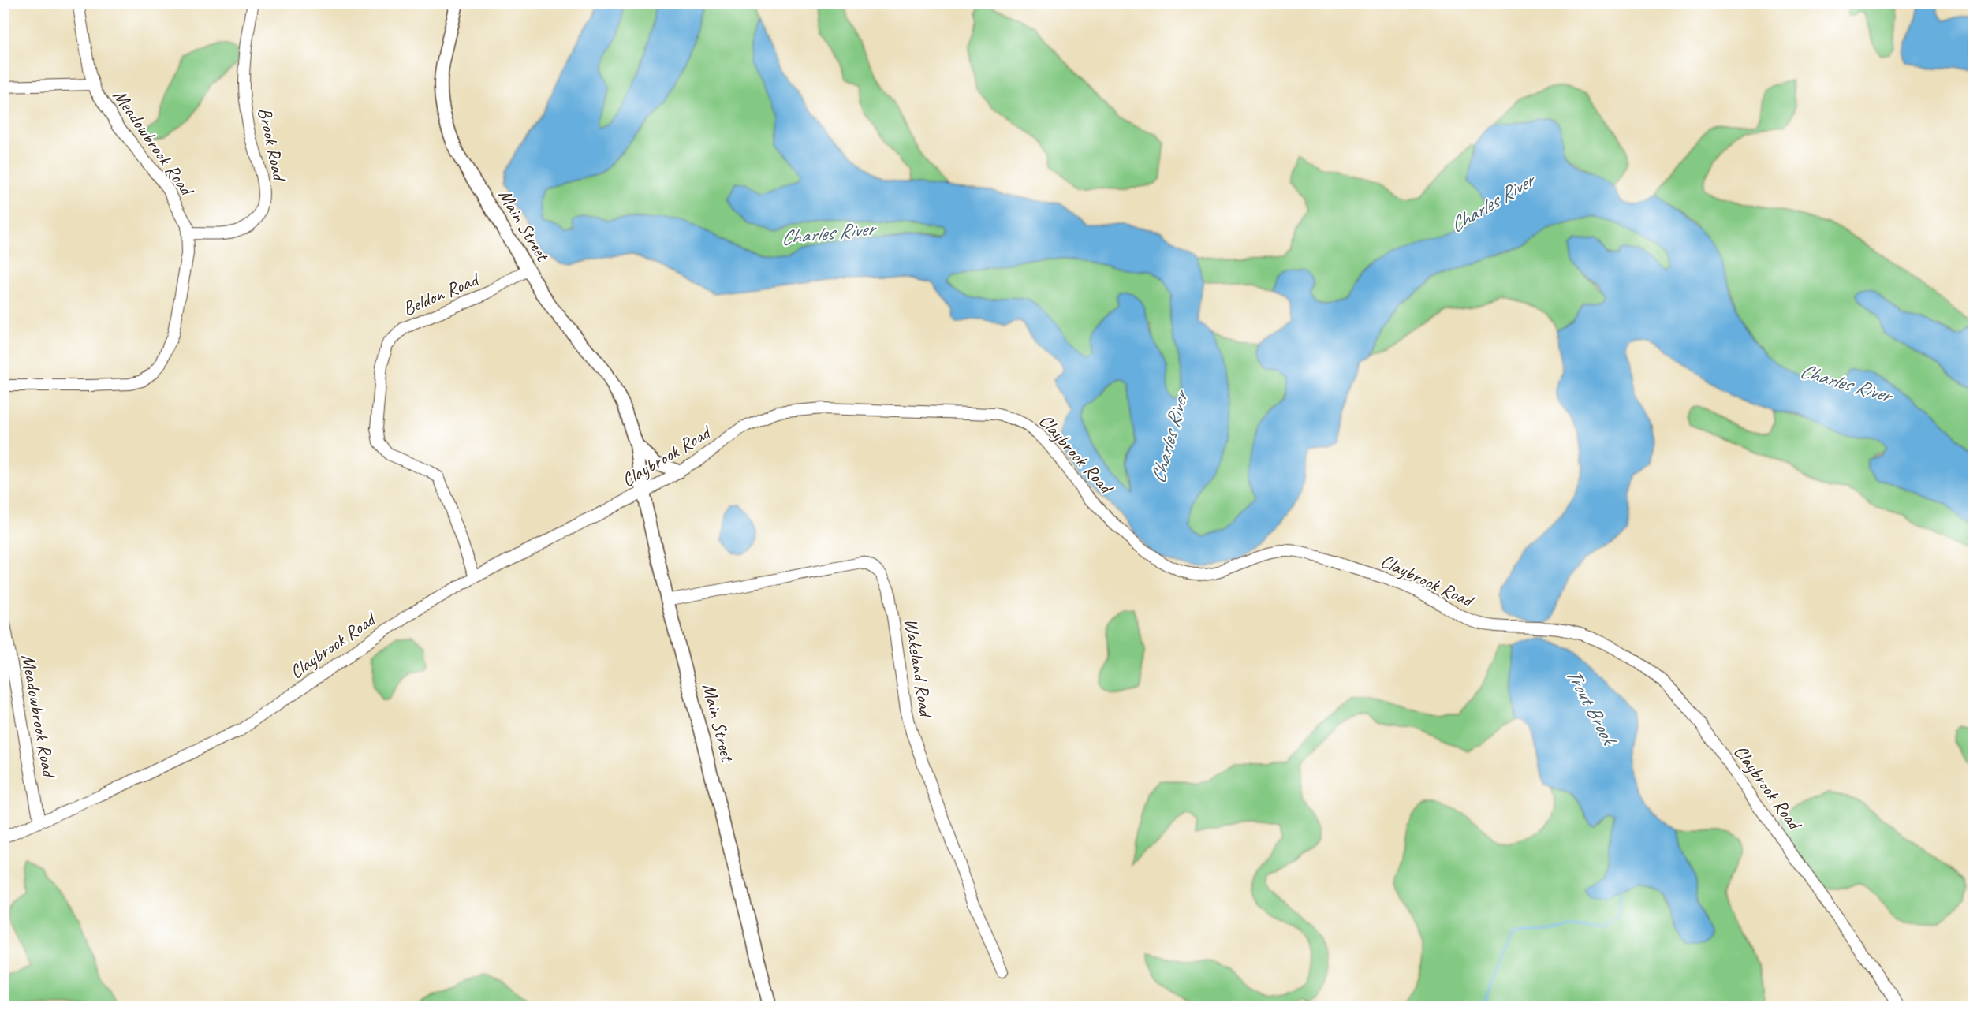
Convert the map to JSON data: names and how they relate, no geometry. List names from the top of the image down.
{
  "streets": {
    "street": [
      "Meadowbrook Road",
      "Brook Road",
      "Main Street",
      "Beldon Road",
      "Claybrook Road",
      "Wakeland Road"
    ]
  },
  "crossings": [
    ["Meadowbrook Road", "Brook Road"],
    ["Meadowbrook Road", "Claybrook Road"],
    ["Main Street", "Beldon Road"],
    ["Main Street", "Claybrook Road"],
    ["Main Street", "Wakeland Road"],
    ["Beldon Road", "Claybrook Road"]
  ],
  "water": ["Charles River", "Trout Brook"]
}
